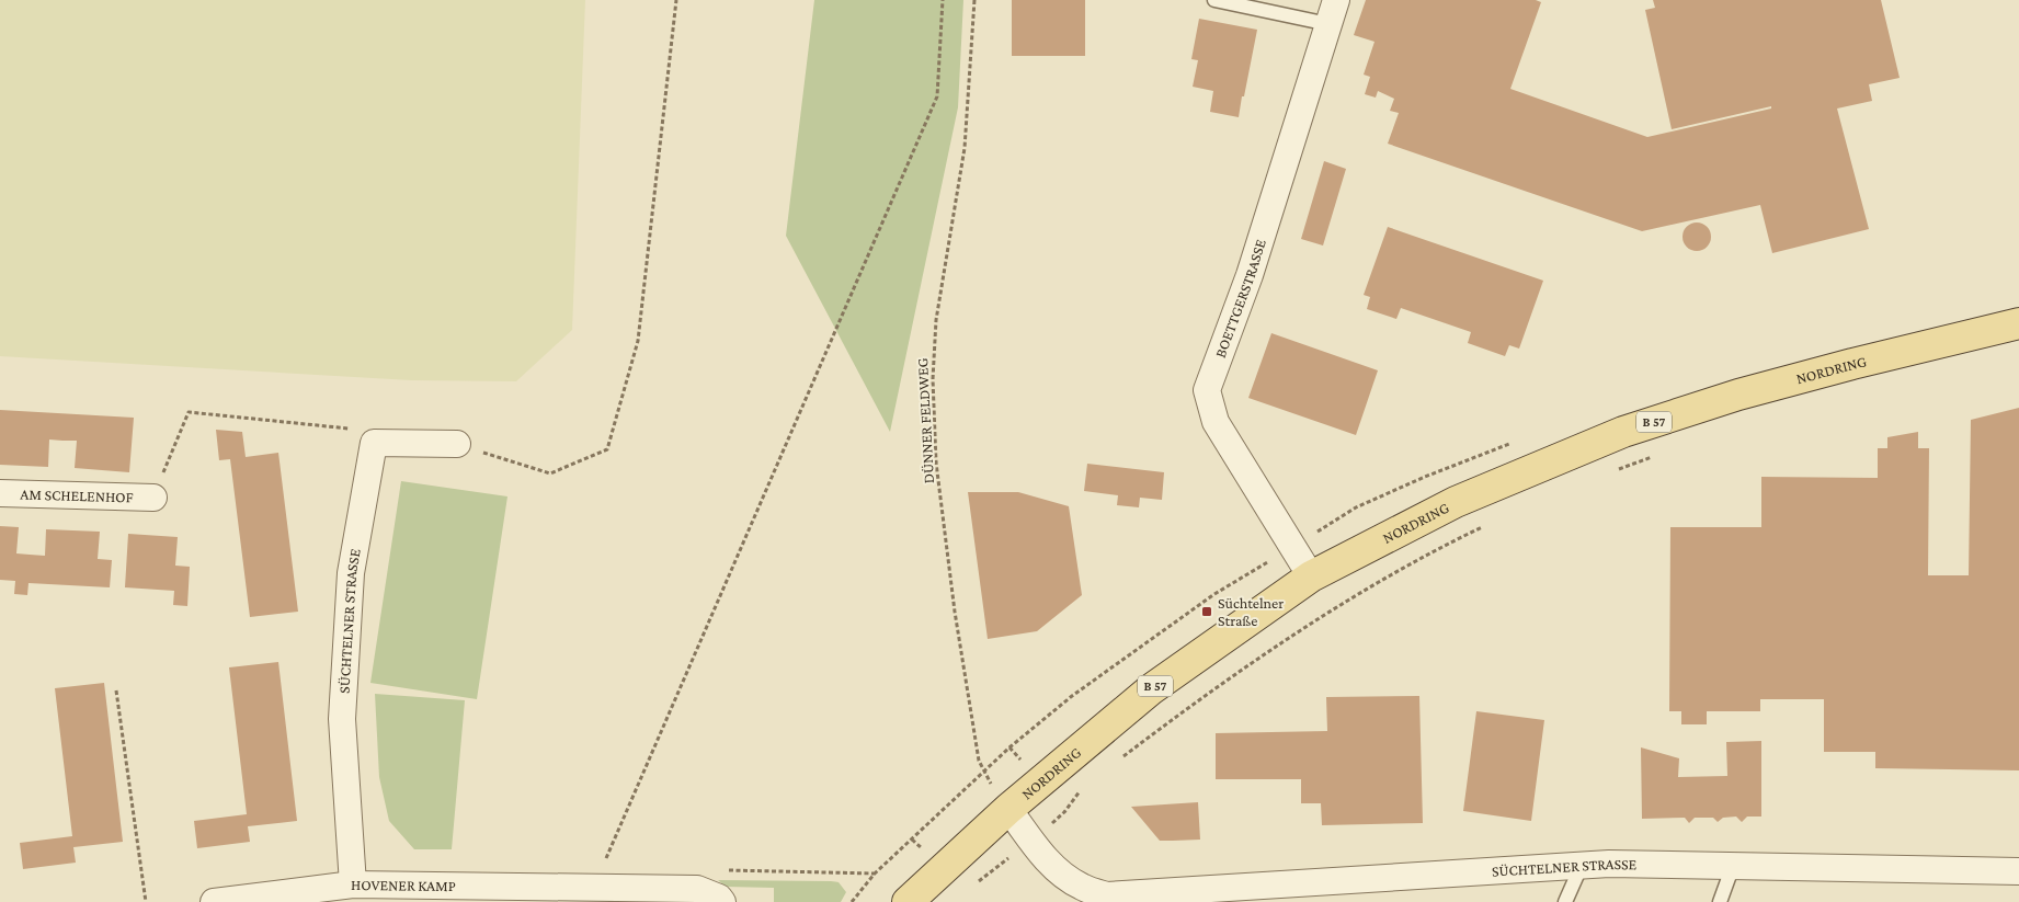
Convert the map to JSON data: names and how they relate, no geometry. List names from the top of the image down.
{
  "streets": {
    "main road": ["NORDRING", "B 57"],
    "street": [
      "BOETTGERSTRASSE",
      "AM SCHELENHOF",
      "SÜCHTELNER STRASSE",
      "HOVENER KAMP"
    ],
    "path": ["DÜNNER FELDWEG"]
  },
  "crossings": [
    ["BOETTGERSTRASSE", "NORDRING"],
    ["NORDRING", "SÜCHTELNER STRASSE"],
    ["SÜCHTELNER STRASSE", "HOVENER KAMP"]
  ],
  "places": {
    "transit": ["Süchtelner Straße"]
  }
}
